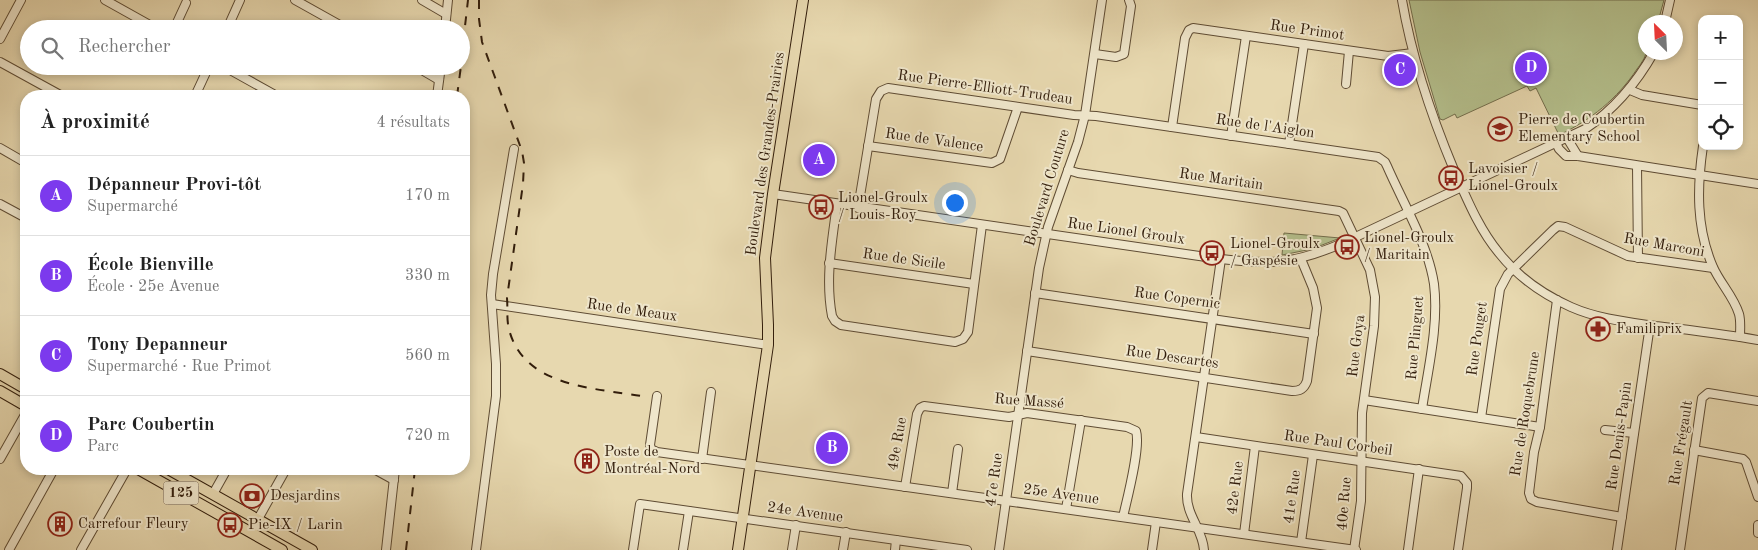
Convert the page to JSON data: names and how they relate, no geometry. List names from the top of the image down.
{
  "streets": {
    "main road": ["Boulevard des Grandes-Prairies", "125"],
    "street": [
      "Rue Primot",
      "Rue Pierre-Elliott-Trudeau",
      "Rue de l'Aiglon",
      "Rue de Valence",
      "Rue Maritain",
      "Boulevard Couture",
      "Rue Lionel Groulx",
      "Rue Marconi",
      "Rue de Sicile",
      "Rue Copernic",
      "Rue de Meaux",
      "Rue Plinguet",
      "Rue Pouget",
      "Rue Goya",
      "Rue Descartes",
      "Rue Massé",
      "Rue de Roquebrune",
      "Rue Denis-Papin",
      "Rue Frégault",
      "49e Rue",
      "Rue Paul Corbeil",
      "47e Rue",
      "42e Rue",
      "25e Avenue",
      "41e Rue",
      "40e Rue",
      "24e Avenue"
    ]
  },
  "crossings": [
    ["Rue Primot", "Rue de l'Aiglon"],
    ["Rue Pierre-Elliott-Trudeau", "Rue de l'Aiglon"],
    ["Rue Pierre-Elliott-Trudeau", "Rue de Valence"],
    ["Rue Pierre-Elliott-Trudeau", "Boulevard Couture"],
    ["Rue de l'Aiglon", "Boulevard Couture"],
    ["Rue de l'Aiglon", "Rue Lionel Groulx"],
    ["Rue de l'Aiglon", "Rue Plinguet"],
    ["Boulevard des Grandes-Prairies", "Rue Lionel Groulx"],
    ["Boulevard des Grandes-Prairies", "Rue de Meaux"],
    ["Boulevard des Grandes-Prairies", "25e Avenue"],
    ["Boulevard des Grandes-Prairies", "24e Avenue"],
    ["Rue Maritain", "Boulevard Couture"],
    ["Rue Maritain", "Rue Lionel Groulx"],
    ["Rue Maritain", "Rue Goya"],
    ["Boulevard Couture", "Rue Lionel Groulx"],
    ["Boulevard Couture", "Rue Copernic"],
    ["Boulevard Couture", "Rue Descartes"],
    ["Boulevard Couture", "Rue Massé"],
    ["Boulevard Couture", "47e Rue"],
    ["Rue Lionel Groulx", "Rue Plinguet"],
    ["Rue Lionel Groulx", "Rue Goya"],
    ["Rue Marconi", "Rue Pouget"],
    ["Rue Copernic", "Rue Descartes"],
    ["Rue Goya", "Rue Paul Corbeil"],
    ["Rue Goya", "40e Rue"],
    ["Rue Massé", "49e Rue"],
    ["Rue Massé", "47e Rue"],
    ["Rue Massé", "25e Avenue"],
    ["Rue de Roquebrune", "Rue Denis-Papin"],
    ["49e Rue", "25e Avenue"],
    ["Rue Paul Corbeil", "42e Rue"],
    ["Rue Paul Corbeil", "41e Rue"],
    ["Rue Paul Corbeil", "40e Rue"],
    ["47e Rue", "25e Avenue"],
    ["42e Rue", "25e Avenue"],
    ["25e Avenue", "41e Rue"],
    ["25e Avenue", "40e Rue"]
  ],
  "places": {
    "school or university": ["Pierre de Coubertin Elementary School"],
    "bus stop": [
      "Lavoisier / Lionel-Groulx",
      "Lionel-Groulx / Louis-Roy",
      "Lionel-Groulx / Maritain",
      "Lionel-Groulx / Gaspésie",
      "Pie-IX / Larin"
    ],
    "pharmacy": ["Familiprix"],
    "building": ["Poste de Montréal-Nord", "Carrefour Fleury"],
    "bank": ["Desjardins"]
  },
  "north": "top left",
  "page": {
    "map_buttons": ["+", "−"],
    "search": "Rechercher",
    "pins": [
      "D",
      "C",
      "A",
      "B"
    ],
    "heading": ["À proximité", "4 résultats"],
    "list": [
      {
        "mark": "A",
        "name": "Dépanneur Provi-tôt",
        "note": "Supermarché",
        "value": "170 m"
      },
      {
        "mark": "B",
        "name": "École Bienville",
        "note": "École · 25e Avenue",
        "value": "330 m"
      },
      {
        "mark": "C",
        "name": "Tony Depanneur",
        "note": "Supermarché · Rue Primot",
        "value": "560 m"
      },
      {
        "mark": "D",
        "name": "Parc Coubertin",
        "note": "Parc",
        "value": "720 m"
      }
    ]
  }
}
